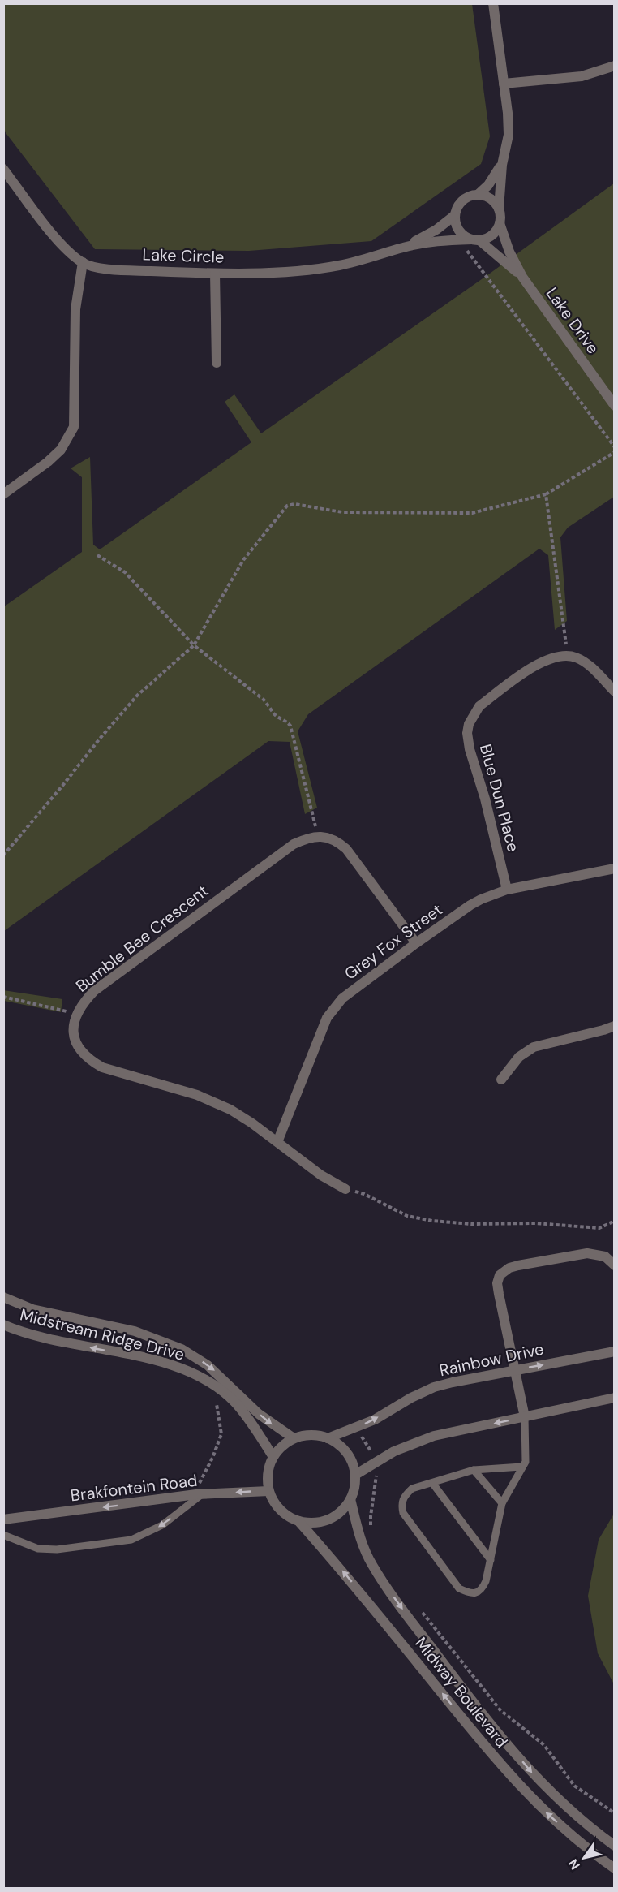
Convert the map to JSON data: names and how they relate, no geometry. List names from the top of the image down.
{
  "streets": {
    "street": [
      "Lake Circle",
      "Lake Drive",
      "Blue Dun Place",
      "Bumble Bee Crescent",
      "Grey Fox Street",
      "Midstream Ridge Drive",
      "Rainbow Drive",
      "Brakfontein Road",
      "Midway Boulevard"
    ]
  },
  "crossings": [
    ["Lake Circle", "Lake Drive"],
    ["Blue Dun Place", "Grey Fox Street"],
    ["Bumble Bee Crescent", "Grey Fox Street"],
    ["Midstream Ridge Drive", "Rainbow Drive"],
    ["Midstream Ridge Drive", "Brakfontein Road"],
    ["Midstream Ridge Drive", "Midway Boulevard"],
    ["Rainbow Drive", "Brakfontein Road"],
    ["Rainbow Drive", "Midway Boulevard"],
    ["Brakfontein Road", "Midway Boulevard"]
  ],
  "one_way": ["Brakfontein Road"],
  "north": "bottom left"
}
